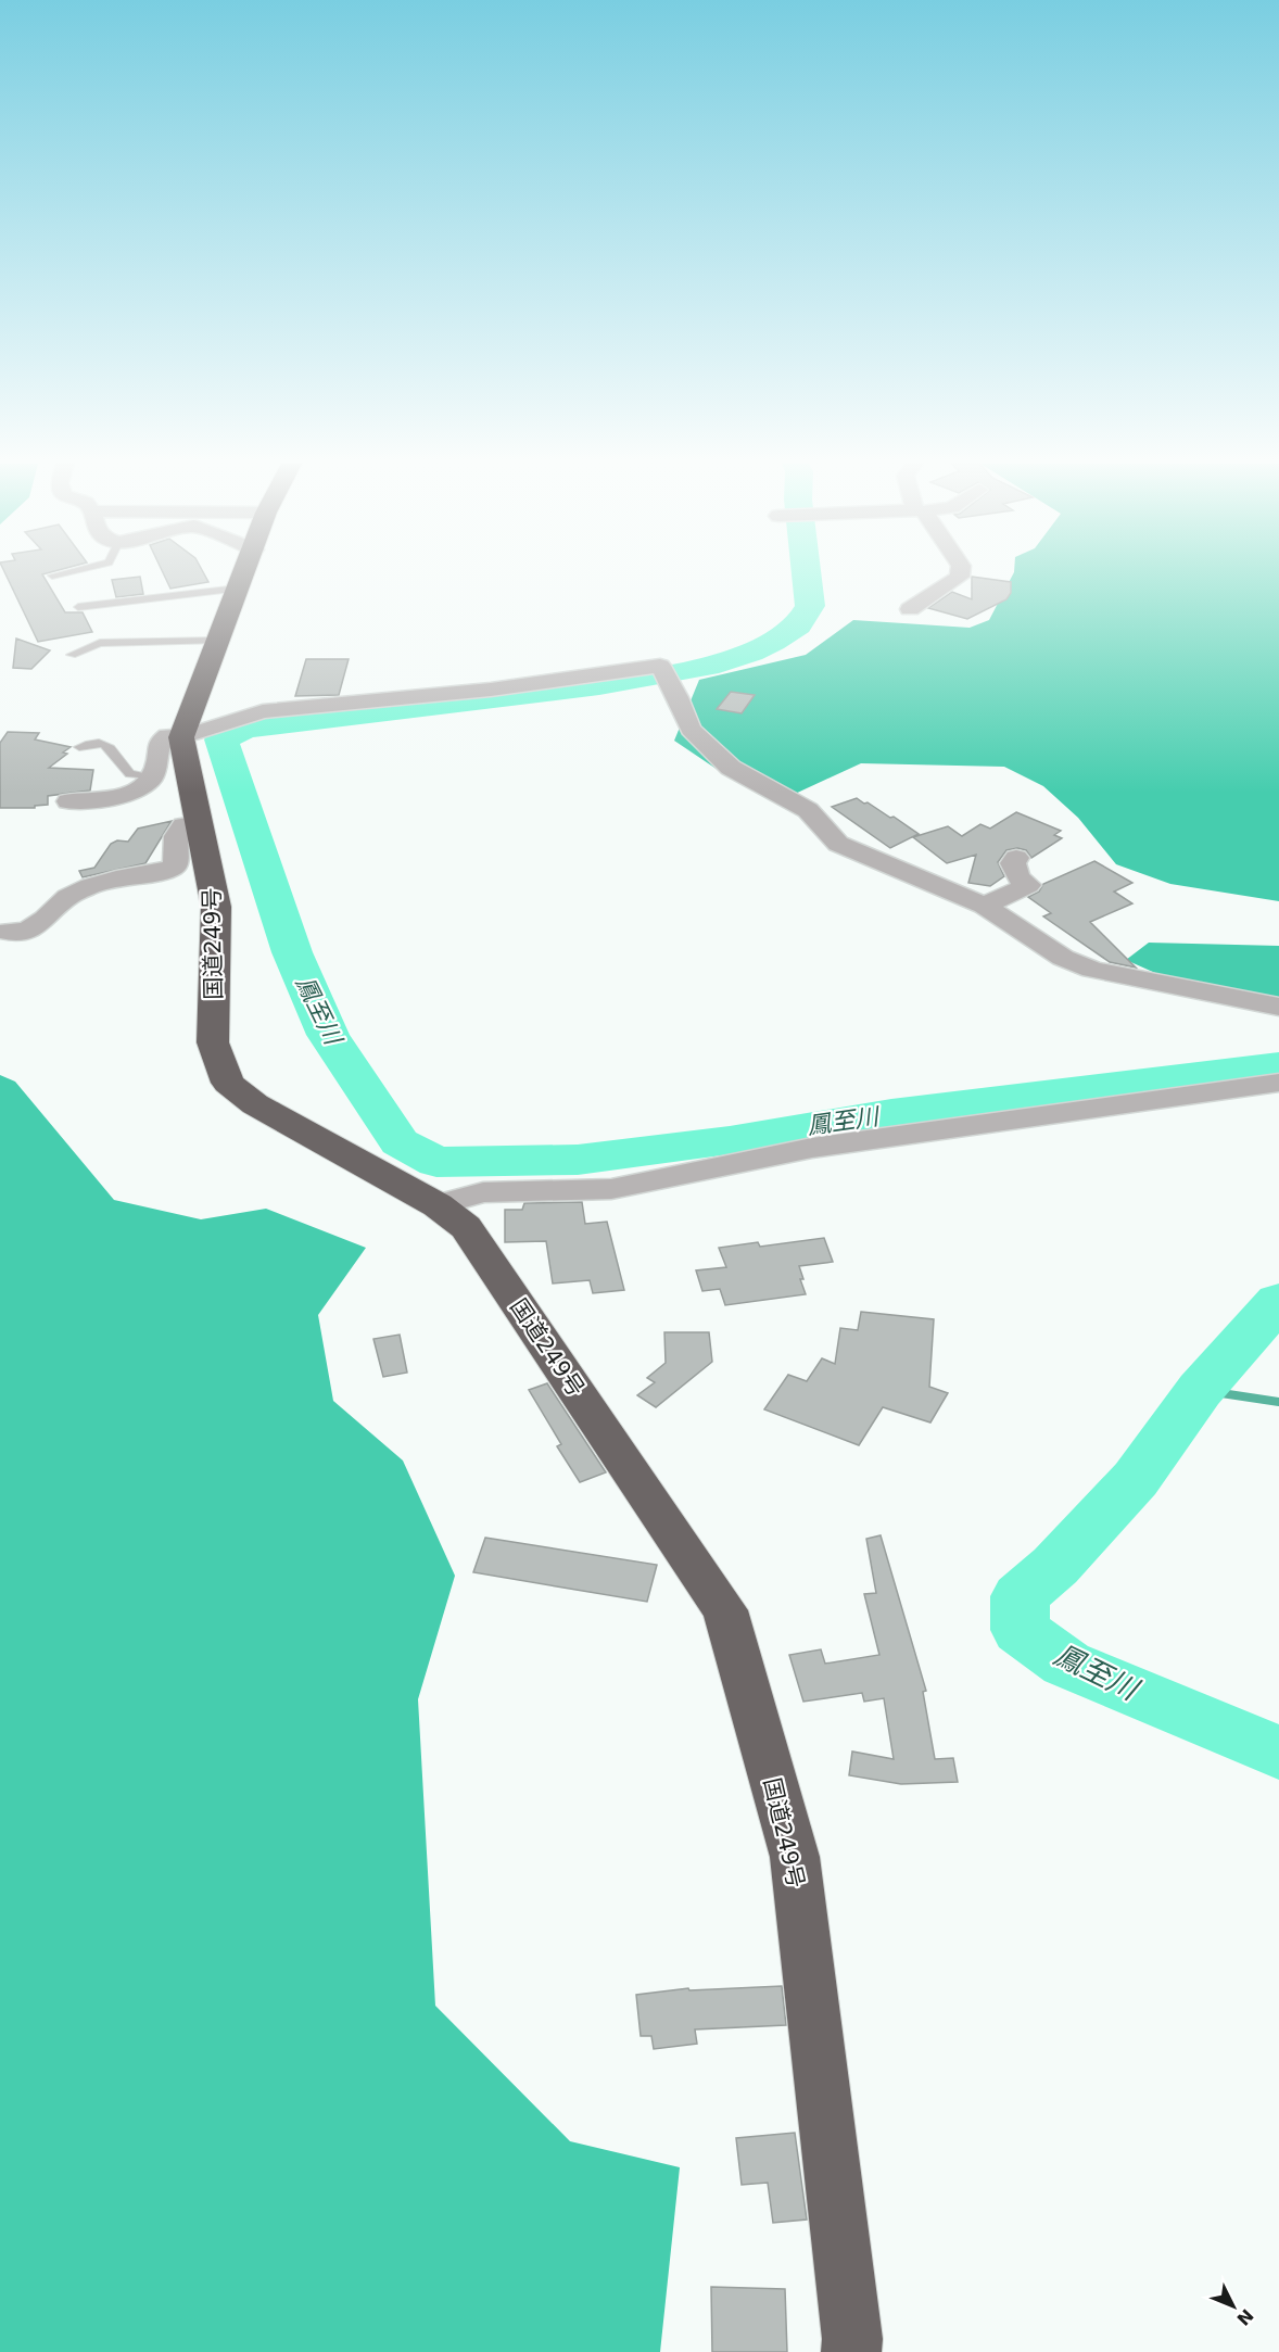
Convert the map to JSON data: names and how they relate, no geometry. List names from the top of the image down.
{
  "streets": {
    "highway": ["国道249号"]
  },
  "water": ["鳳至川"],
  "north": "bottom right"
}
